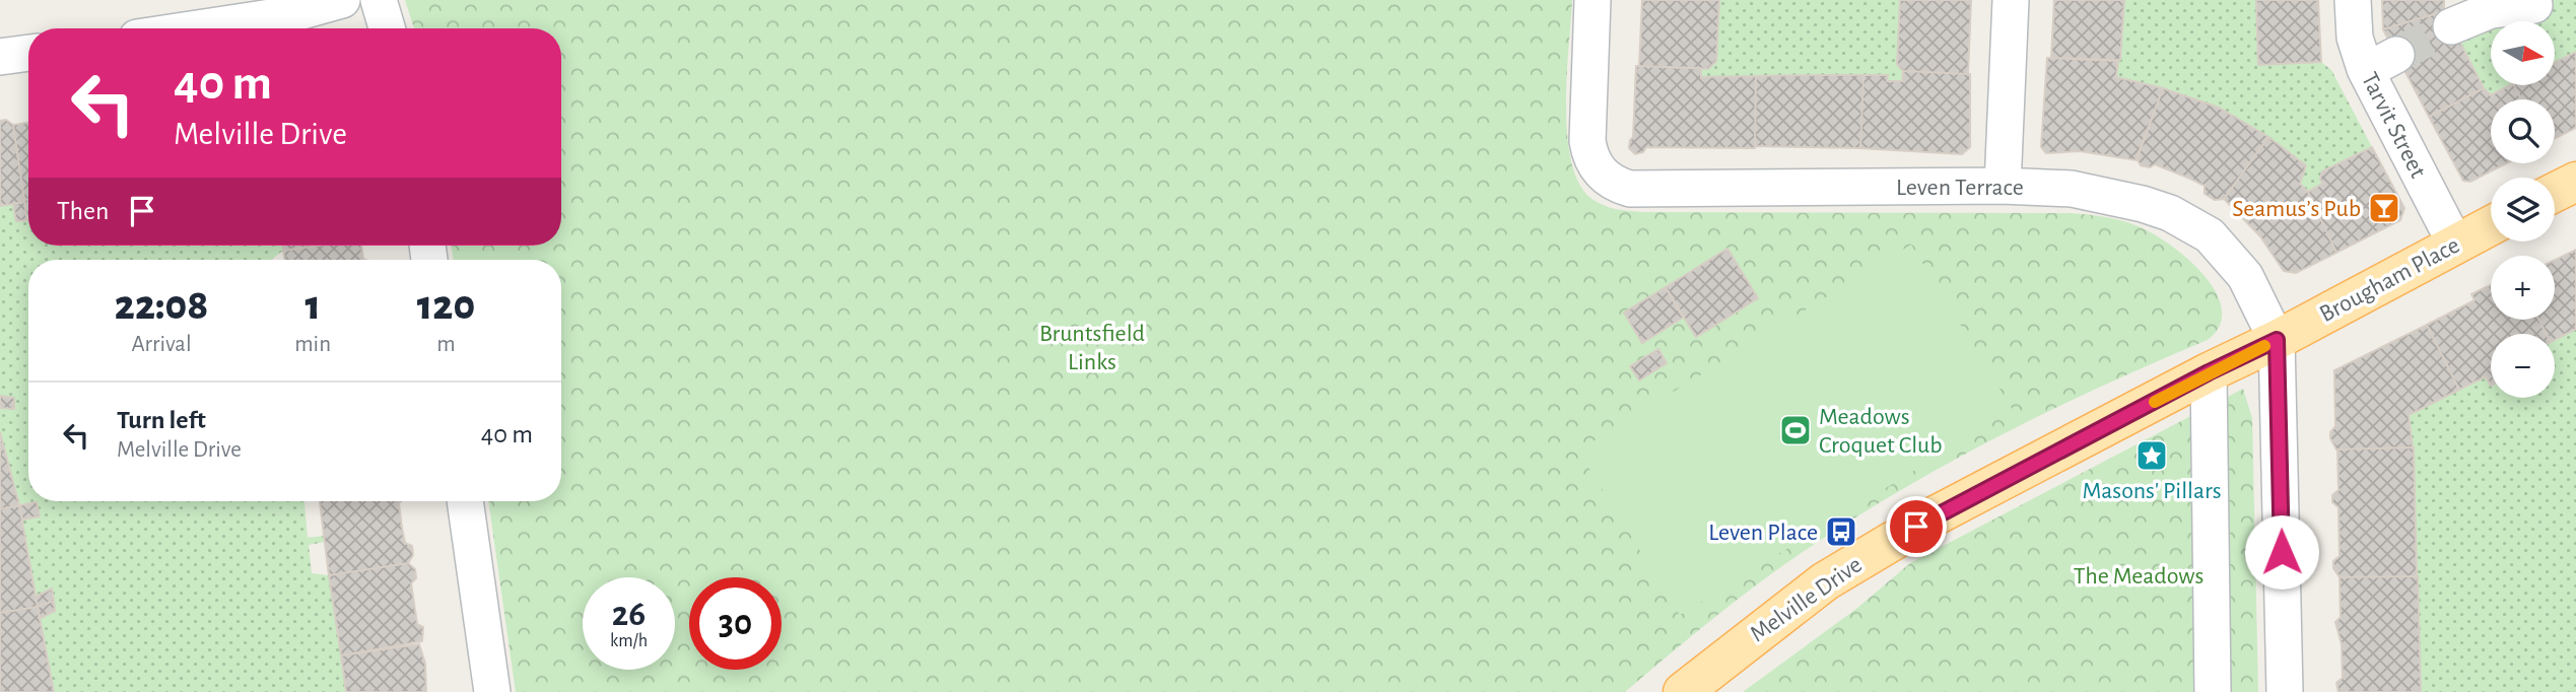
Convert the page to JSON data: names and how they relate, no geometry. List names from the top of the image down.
{
  "streets": {
    "main road": ["Brougham Place", "Melville Drive"],
    "street": ["Tarvit Street", "Leven Terrace"]
  },
  "crossings": [
    ["Tarvit Street", "Brougham Place"],
    ["Leven Terrace", "Brougham Place"],
    ["Leven Terrace", "Melville Drive"],
    ["Brougham Place", "Melville Drive"]
  ],
  "parks": ["Bruntsfield Links", "The Meadows"],
  "places": {
    "bar": ["Seamus’s Pub"],
    "sports": ["Meadows Croquet Club"],
    "place": ["Masons' Pillars"],
    "bus stop": ["Leven Place"]
  },
  "north": "right",
  "page": {
    "map_buttons": ["+", "−"],
    "turn": ["40 m", "Melville Drive"],
    "then": "Then",
    "eta": [
      "22:08",
      "Arrival",
      "1",
      "min",
      "120",
      "m"
    ],
    "list": [
      {
        "name": "Turn left",
        "note": "Melville Drive",
        "value": "40 m"
      }
    ],
    "speed": "26 km/h",
    "limit": "30"
  }
}
